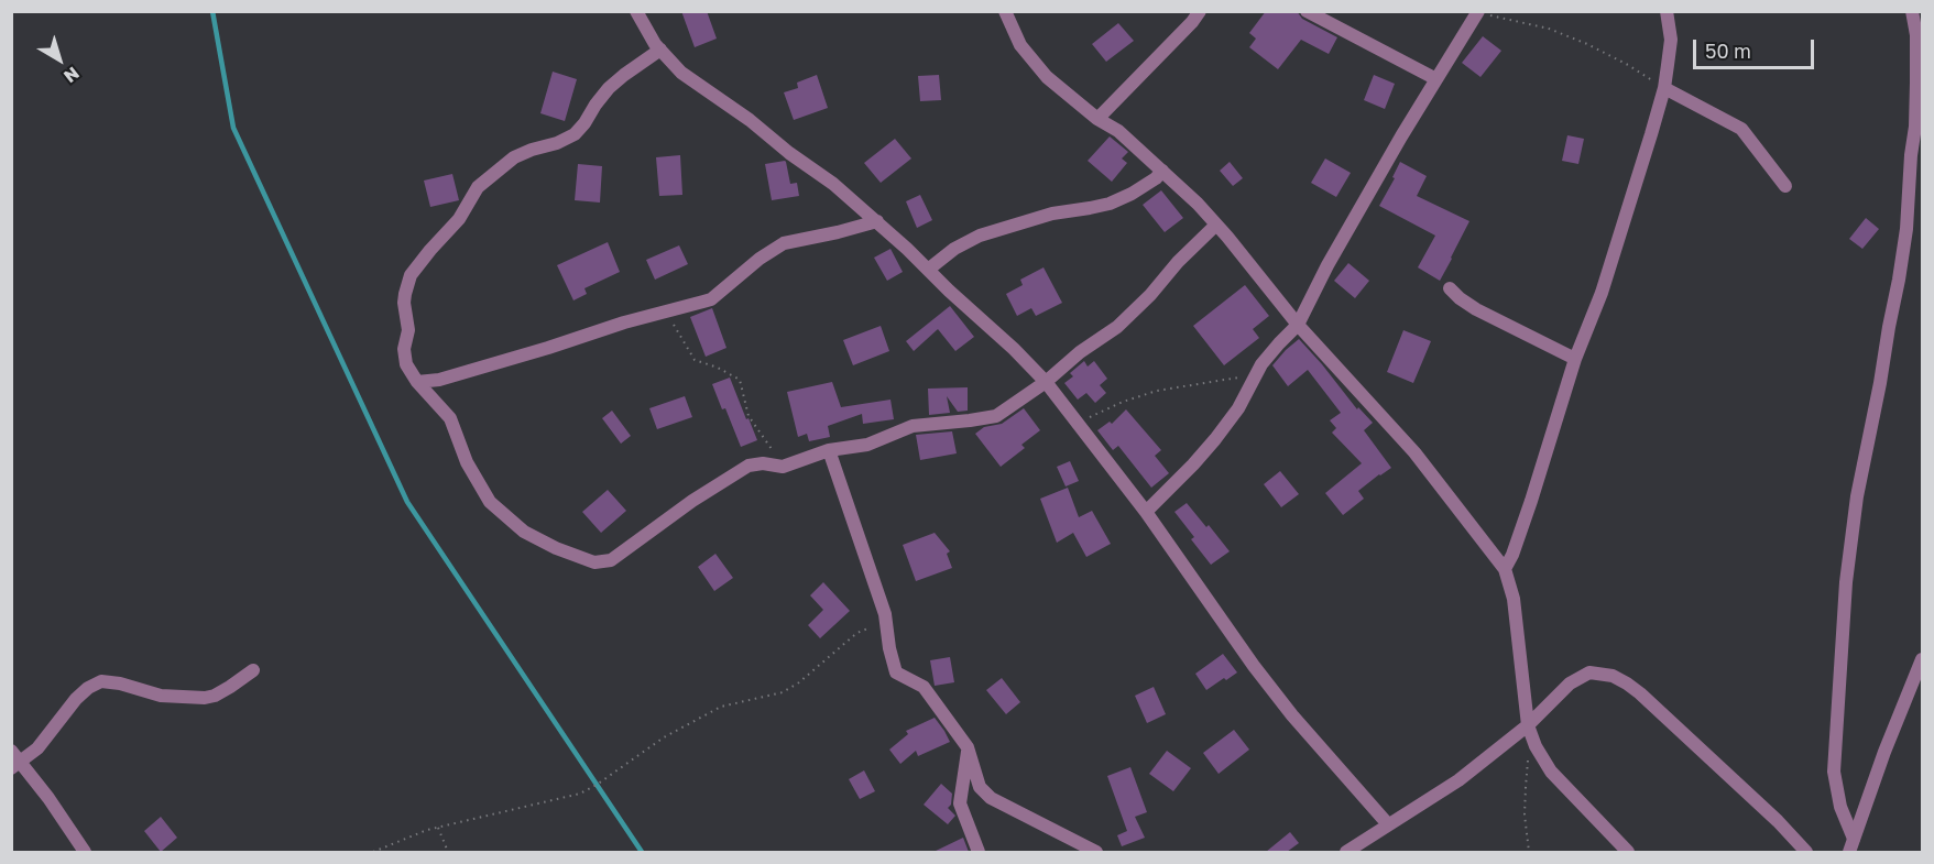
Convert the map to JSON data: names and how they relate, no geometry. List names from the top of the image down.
{
  "scale_bar": "50 m",
  "north": "bottom right"
}
